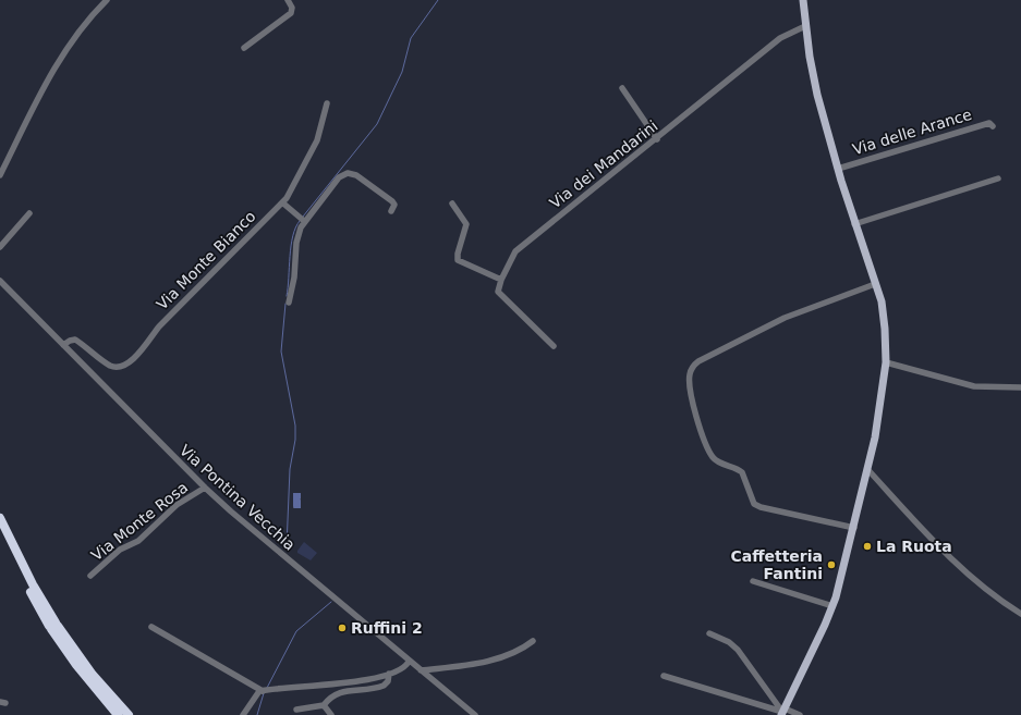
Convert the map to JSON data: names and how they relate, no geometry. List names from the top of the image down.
{
  "streets": {
    "street": [
      "Via delle Arance",
      "Via dei Mandarini",
      "Via Monte Bianco",
      "Via Pontina Vecchia",
      "Via Monte Rosa"
    ]
  },
  "crossings": [
    ["Via Monte Bianco", "Via Pontina Vecchia"],
    ["Via Pontina Vecchia", "Via Monte Rosa"]
  ],
  "places": ["La Ruota", "Caffetteria Fantini", "Ruffini 2"]
}
